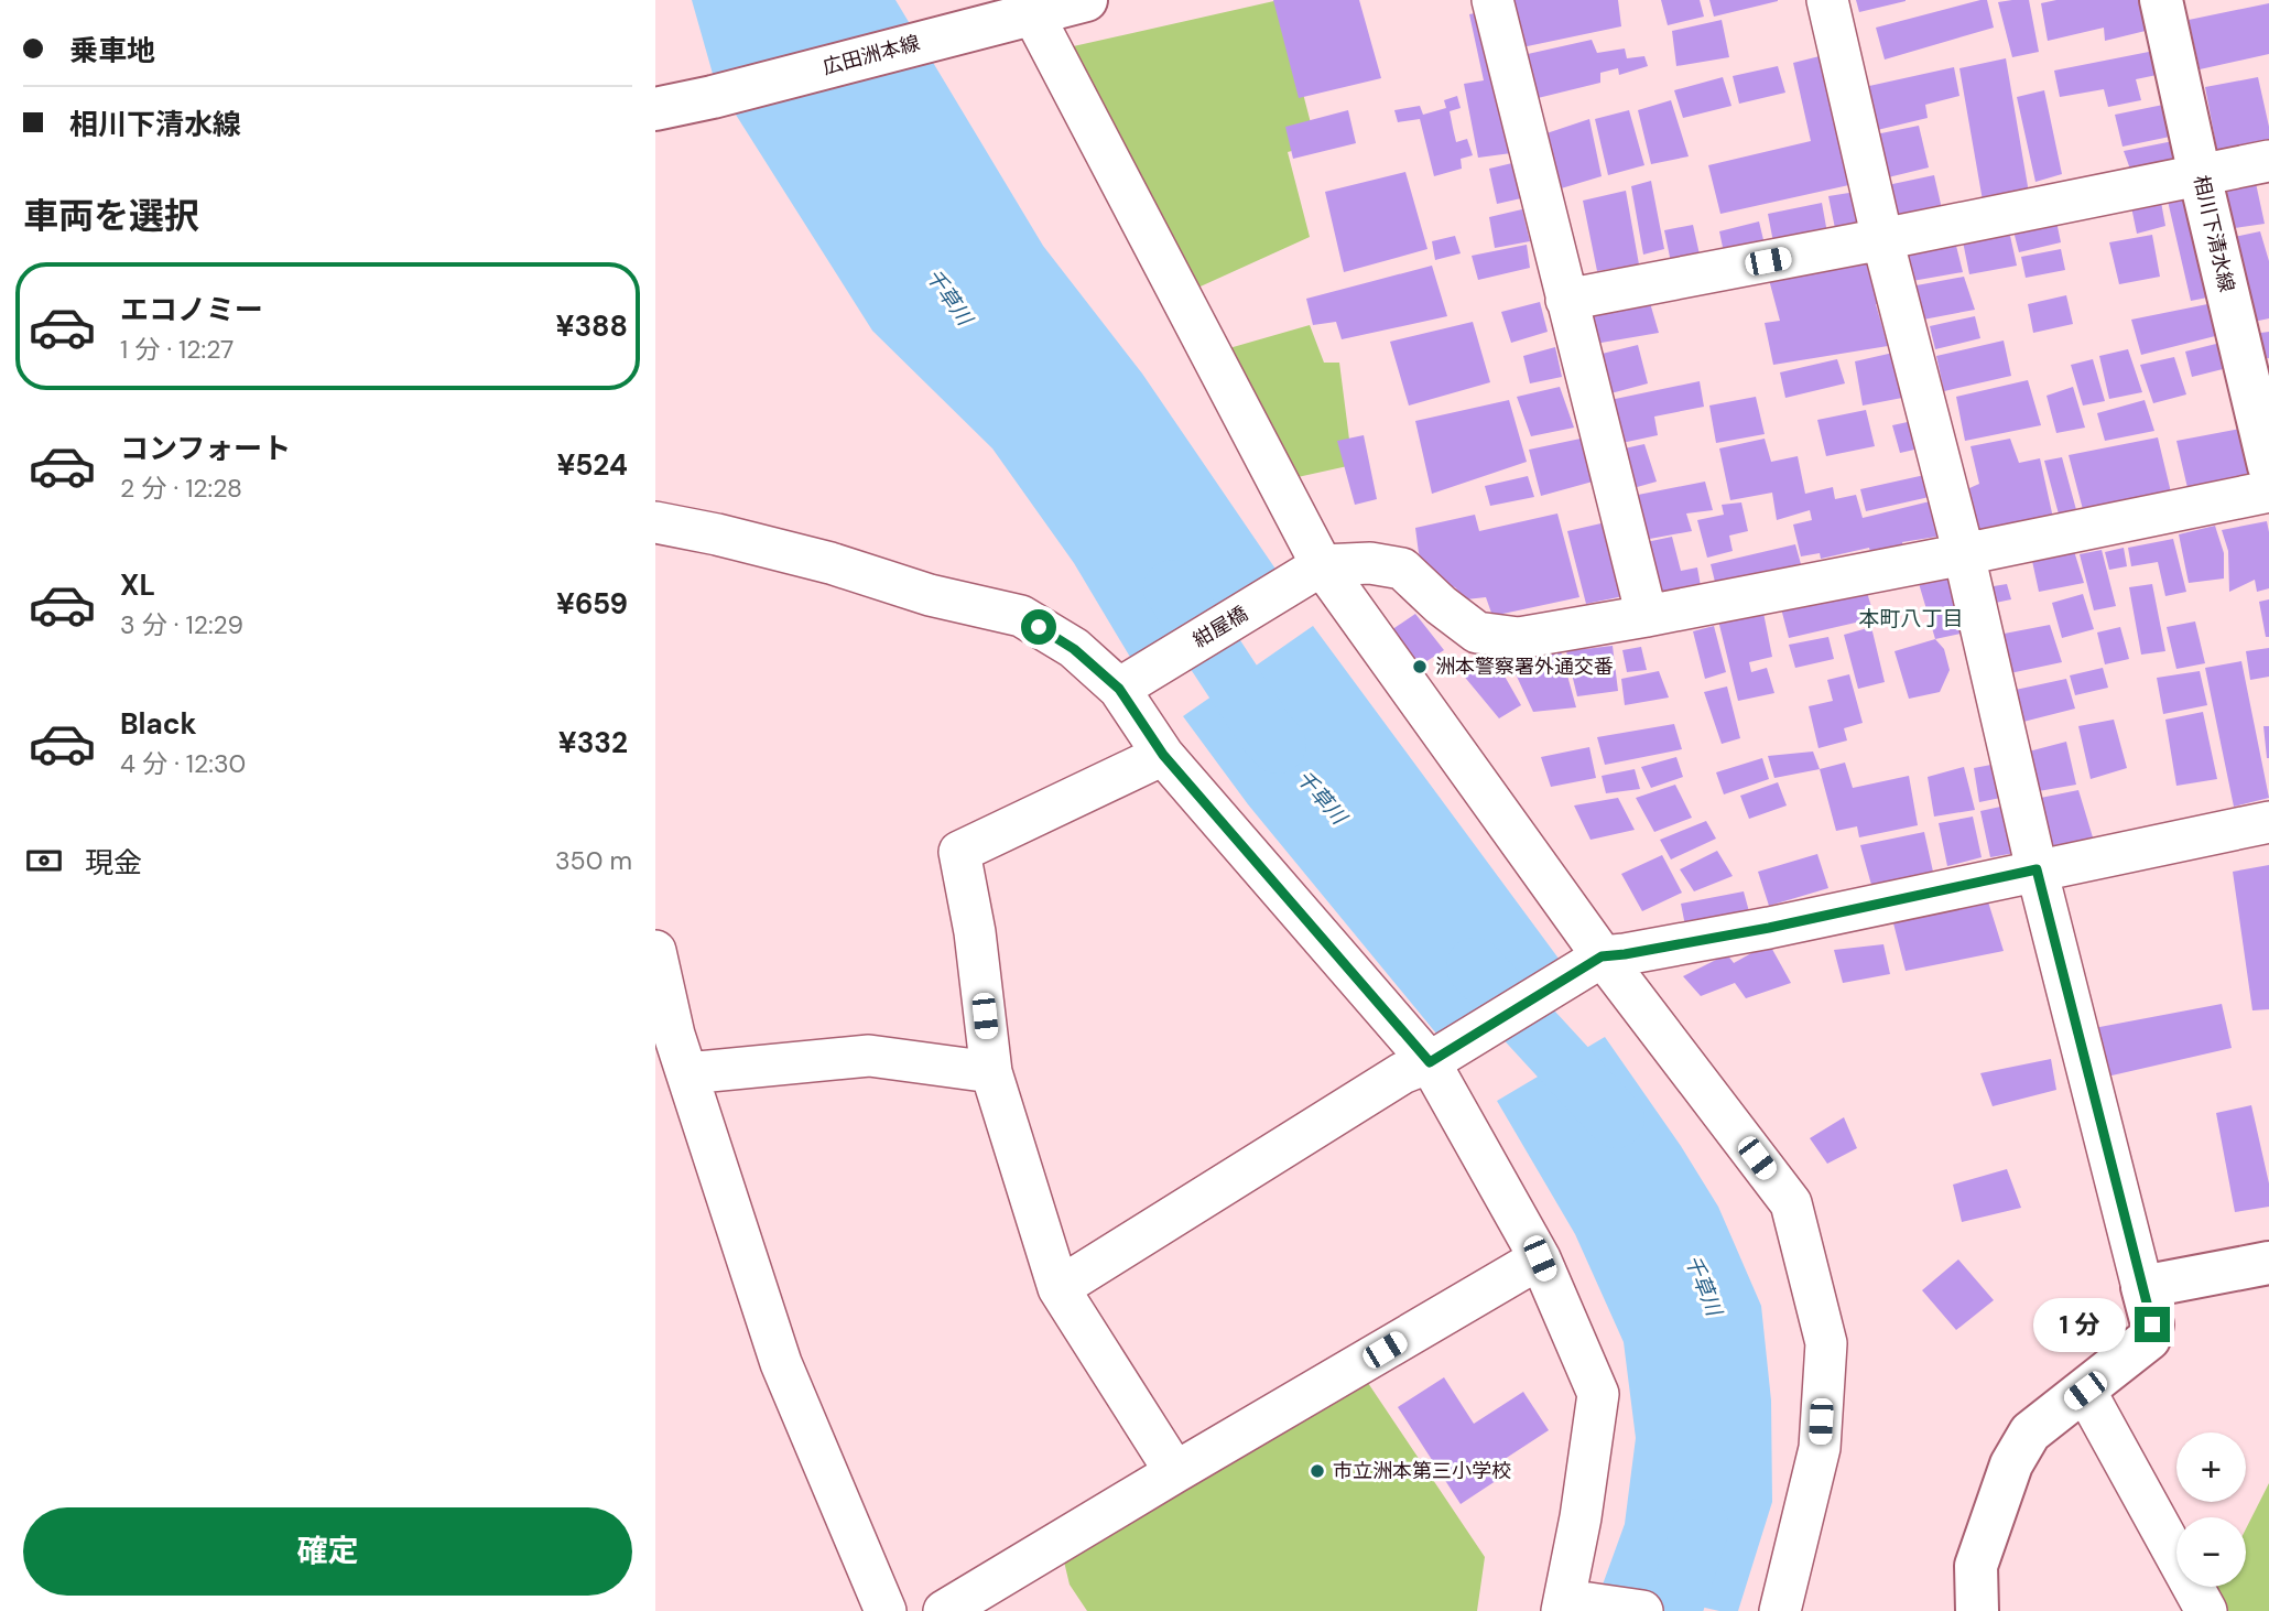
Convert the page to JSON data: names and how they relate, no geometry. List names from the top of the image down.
{
  "streets": {
    "main road": ["広田洲本線", "相川下清水線"],
    "street": ["紺屋橋"]
  },
  "districts": ["本町八丁目"],
  "water": ["千草川"],
  "places": ["洲本警察署外通交番", "市立洲本第三小学校"],
  "page": {
    "banner": ["乗車地", "相川下清水線"],
    "heading": "車両を選択",
    "list": [
      {
        "name": "エコノミー",
        "note": "1 分 · 12:27",
        "value": "¥388"
      },
      {
        "name": "コンフォート",
        "note": "2 分 · 12:28",
        "value": "¥524"
      },
      {
        "name": "XL",
        "note": "3 分 · 12:29",
        "value": "¥659"
      },
      {
        "name": "Black",
        "note": "4 分 · 12:30",
        "value": "¥332"
      }
    ],
    "pay": ["現金", "350 m"],
    "bubble": "1 分",
    "map_buttons": ["+", "−"],
    "buttons": "確定"
  }
}
